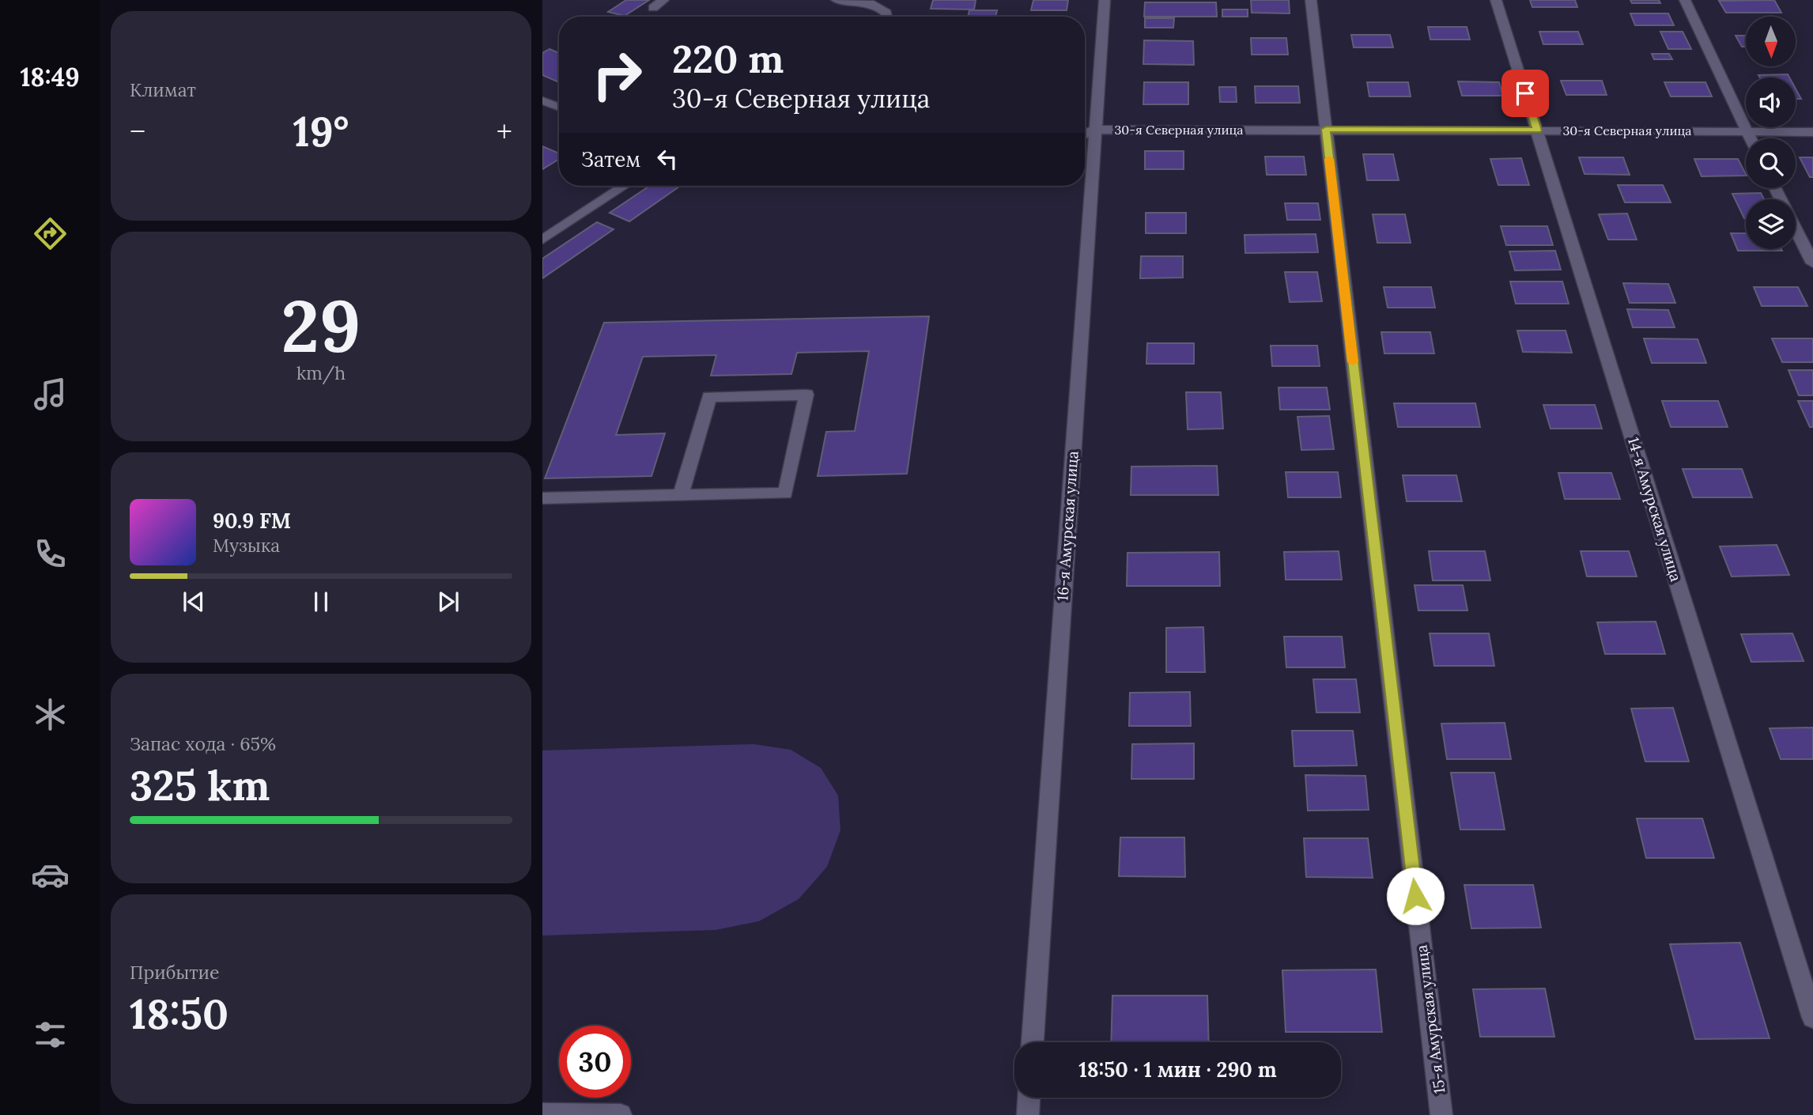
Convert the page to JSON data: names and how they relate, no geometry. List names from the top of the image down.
{
  "streets": {
    "street": [
      "30-я Северная улица",
      "14-я Амурская улица",
      "16-я Амурская улица",
      "15-я Амурская улица"
    ]
  },
  "crossings": [
    ["30-я Северная улица", "14-я Амурская улица"],
    ["30-я Северная улица", "16-я Амурская улица"],
    ["30-я Северная улица", "15-я Амурская улица"]
  ],
  "north": "bottom",
  "page": {
    "tabs": "18:49",
    "tile": [
      "Климат",
      ["29", "km/h"],
      ["Запас хода · 65%", "325 km"],
      ["Прибытие", "18:50"]
    ],
    "turn": ["220 m", "30-я Северная улица"],
    "heat": ["−", "19°", "+"],
    "then": "Затем",
    "song": ["90.9 FM", "Музыка"],
    "limit": "30",
    "trip": "18:50 · 1 мин · 290 m"
  }
}
